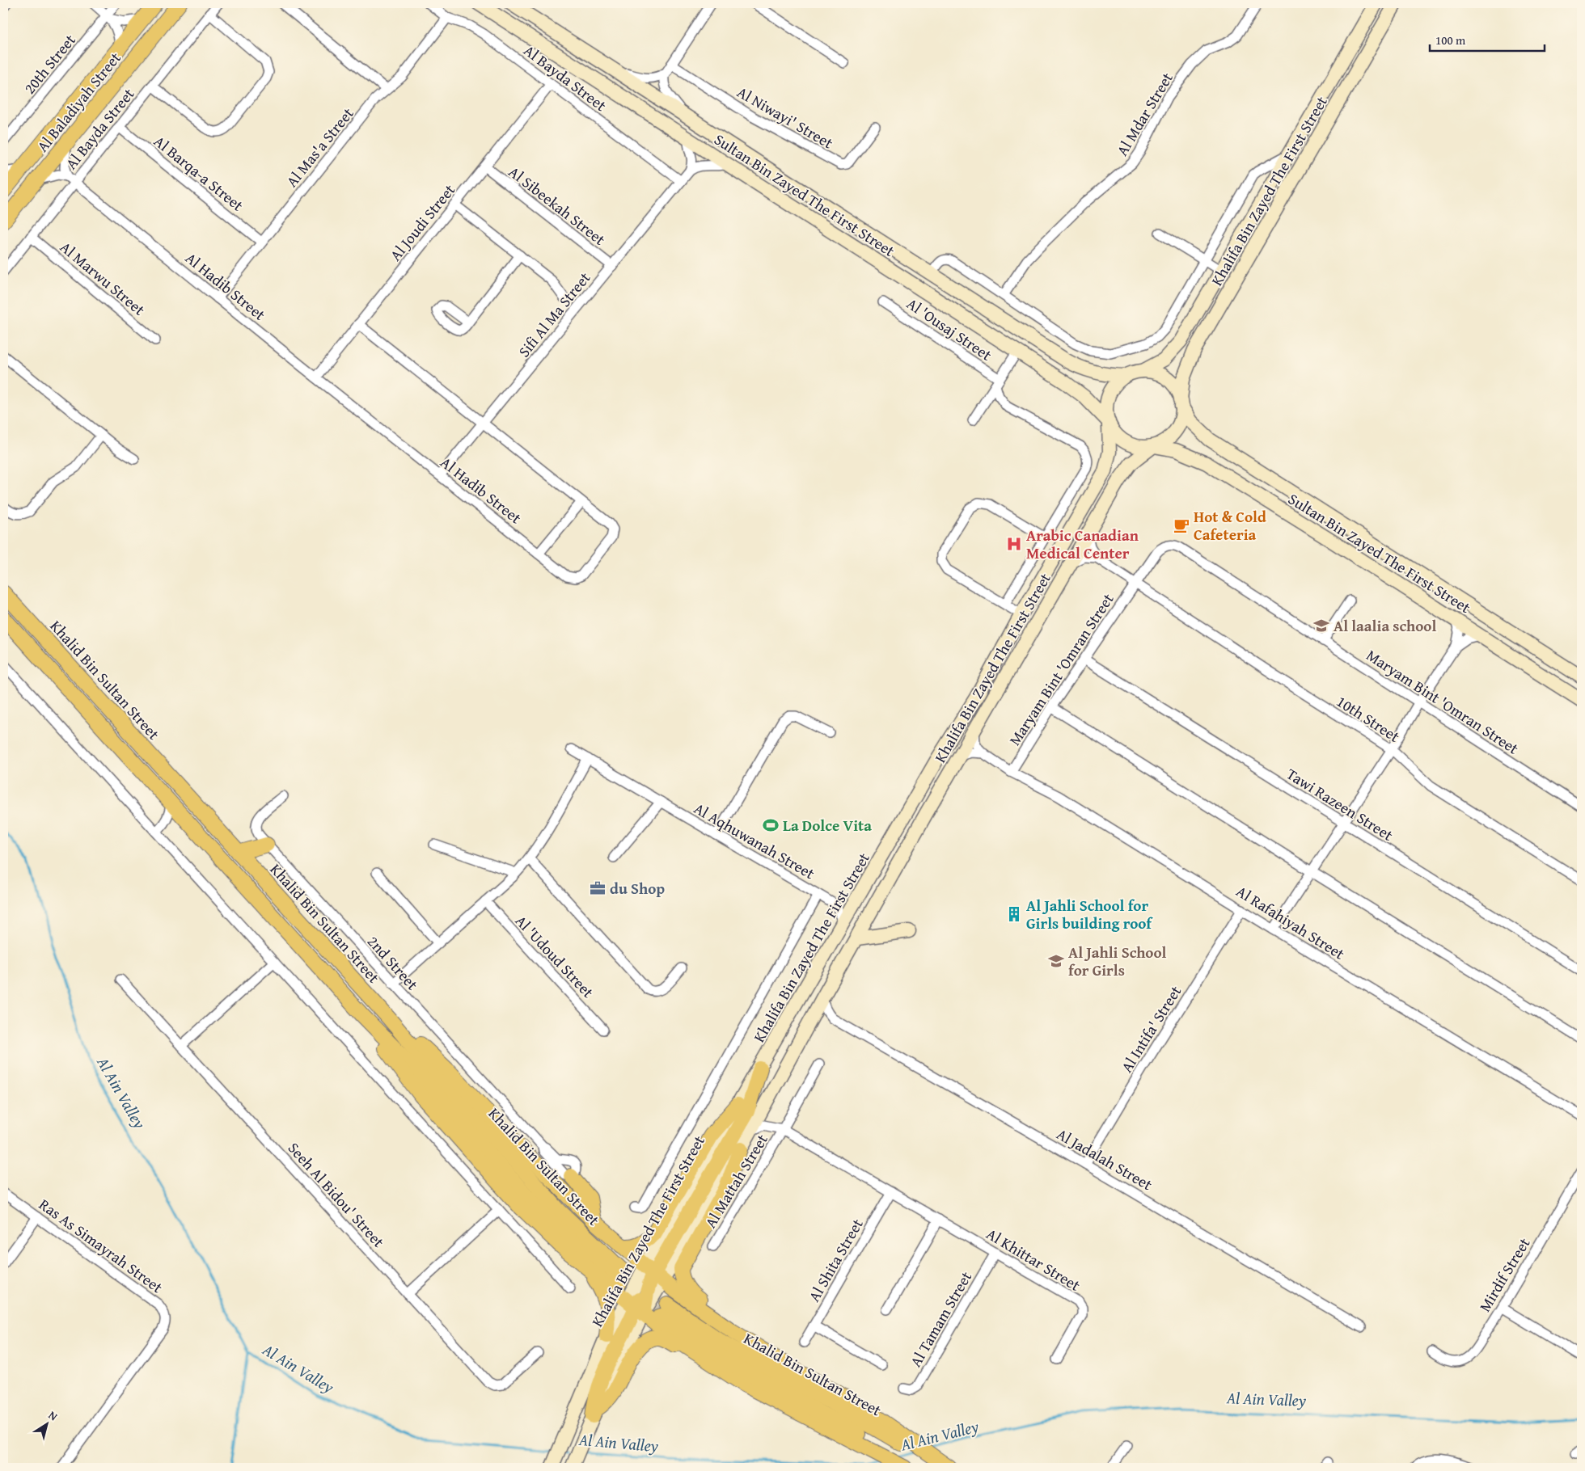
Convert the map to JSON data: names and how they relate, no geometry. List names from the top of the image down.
{
  "streets": {
    "main road": [
      "Al Baladiyah Street",
      "Khalifa Bin Zayed The First Street",
      "Sultan Bin Zayed The First Street",
      "Khalid Bin Sultan Street"
    ],
    "street": [
      "20th Street",
      "Al Bayda Street",
      "Al Mdar Street",
      "Al Niwayi' Street",
      "Al Mas'a Street",
      "Al Barqa-a Street",
      "Al Sibeekah Street",
      "Al Joudi Street",
      "Al Marwu Street",
      "Al Hadib Street",
      "Sifi Al Ma Street",
      "Al 'Ousaj Street",
      "Maryam Bint 'Omran Street",
      "10th Street",
      "Tawi Razeen Street",
      "Al Aqhuwanah Street",
      "Al Rafahiyah Street",
      "Al 'Udoud Street",
      "2nd Street",
      "Al Intifa' Street",
      "Al Jadalah Street",
      "Al Mattah Street",
      "Seeh Al Bidou' Street",
      "Ras As Simayrah Street",
      "Al Khittar Street",
      "Al Shita Street",
      "Mirdif Street",
      "Al Tamam Street"
    ]
  },
  "crossings": [
    ["Al Bayda Street", "Al Mas'a Street"],
    ["Al Bayda Street", "Al Barqa-a Street"],
    ["Al Bayda Street", "Al Joudi Street"],
    ["Al Bayda Street", "Al Marwu Street"],
    ["Al Bayda Street", "Al Hadib Street"],
    ["Al Bayda Street", "Sifi Al Ma Street"],
    ["Al Mas'a Street", "Al Barqa-a Street"],
    ["Al Mas'a Street", "Al Hadib Street"],
    ["Khalifa Bin Zayed The First Street", "Sultan Bin Zayed The First Street"],
    ["Khalifa Bin Zayed The First Street", "Al Khittar Street"],
    ["Sultan Bin Zayed The First Street", "Al 'Ousaj Street"],
    ["Al Sibeekah Street", "Al Joudi Street"],
    ["Al Sibeekah Street", "Sifi Al Ma Street"],
    ["Al Joudi Street", "Al Hadib Street"],
    ["Al Hadib Street", "Sifi Al Ma Street"],
    ["Maryam Bint 'Omran Street", "10th Street"],
    ["Maryam Bint 'Omran Street", "Tawi Razeen Street"],
    ["Maryam Bint 'Omran Street", "Al Rafahiyah Street"],
    ["Al Rafahiyah Street", "Al Intifa' Street"],
    ["Al Intifa' Street", "Al Jadalah Street"],
    ["Al Mattah Street", "Al Khittar Street"],
    ["Al Khittar Street", "Al Shita Street"],
    ["Al Khittar Street", "Al Tamam Street"]
  ],
  "water": ["Al Ain Valley"],
  "places": {
    "cafe": ["Hot & Cold Cafeteria"],
    "hospital": ["Arabic Canadian Medical Center"],
    "school or university": ["Al laalia school", "Al Jahli School for Girls"],
    "sports": ["La Dolce Vita"],
    "office": ["du Shop"],
    "building": ["Al Jahli School for Girls building roof"]
  },
  "scale_bar": "100 m",
  "north": "top right"
}
